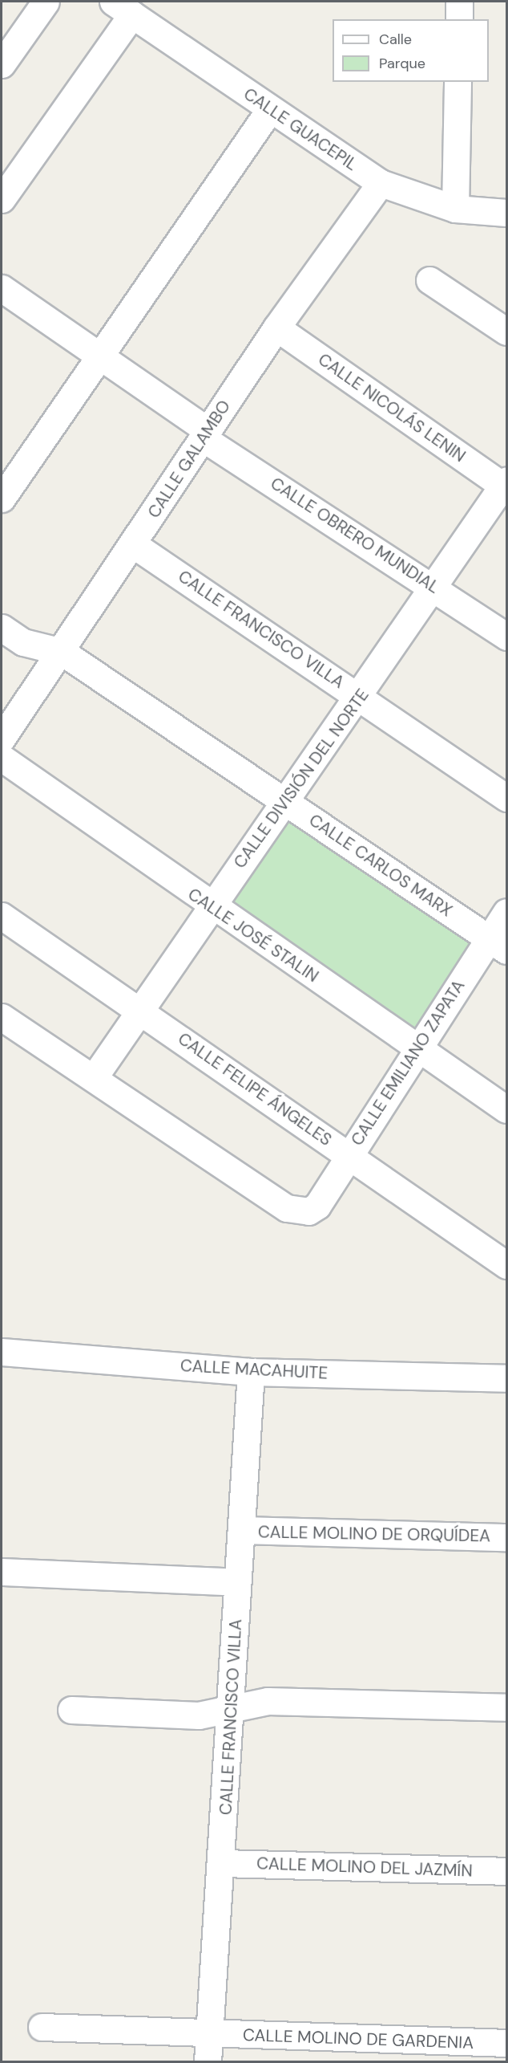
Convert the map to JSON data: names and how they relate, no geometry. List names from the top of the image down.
{
  "streets": {
    "street": [
      "CALLE GUACEPIL",
      "CALLE NICOLÁS LENIN",
      "CALLE GALAMBO",
      "CALLE OBRERO MUNDIAL",
      "CALLE FRANCISCO VILLA",
      "CALLE DIVISIÓN DEL NORTE",
      "CALLE CARLOS MARX",
      "CALLE JOSÉ STALIN",
      "CALLE EMILIANO ZAPATA",
      "CALLE FELIPE ÁNGELES",
      "CALLE MACAHUITE",
      "CALLE MOLINO DE ORQUÍDEA",
      "CALLE MOLINO DEL JAZMÍN",
      "CALLE MOLINO DE GARDENIA"
    ]
  },
  "crossings": [
    ["CALLE GUACEPIL", "CALLE GALAMBO"],
    ["CALLE NICOLÁS LENIN", "CALLE GALAMBO"],
    ["CALLE NICOLÁS LENIN", "CALLE DIVISIÓN DEL NORTE"],
    ["CALLE GALAMBO", "CALLE OBRERO MUNDIAL"],
    ["CALLE GALAMBO", "CALLE FRANCISCO VILLA"],
    ["CALLE GALAMBO", "CALLE CARLOS MARX"],
    ["CALLE OBRERO MUNDIAL", "CALLE DIVISIÓN DEL NORTE"],
    ["CALLE FRANCISCO VILLA", "CALLE DIVISIÓN DEL NORTE"],
    ["CALLE FRANCISCO VILLA", "CALLE MACAHUITE"],
    ["CALLE FRANCISCO VILLA", "CALLE MOLINO DE ORQUÍDEA"],
    ["CALLE FRANCISCO VILLA", "CALLE MOLINO DEL JAZMÍN"],
    ["CALLE FRANCISCO VILLA", "CALLE MOLINO DE GARDENIA"],
    ["CALLE DIVISIÓN DEL NORTE", "CALLE CARLOS MARX"],
    ["CALLE DIVISIÓN DEL NORTE", "CALLE JOSÉ STALIN"],
    ["CALLE DIVISIÓN DEL NORTE", "CALLE EMILIANO ZAPATA"],
    ["CALLE DIVISIÓN DEL NORTE", "CALLE FELIPE ÁNGELES"],
    ["CALLE CARLOS MARX", "CALLE EMILIANO ZAPATA"],
    ["CALLE JOSÉ STALIN", "CALLE EMILIANO ZAPATA"],
    ["CALLE EMILIANO ZAPATA", "CALLE FELIPE ÁNGELES"]
  ],
  "legend": ["Calle", "Parque"]
}
